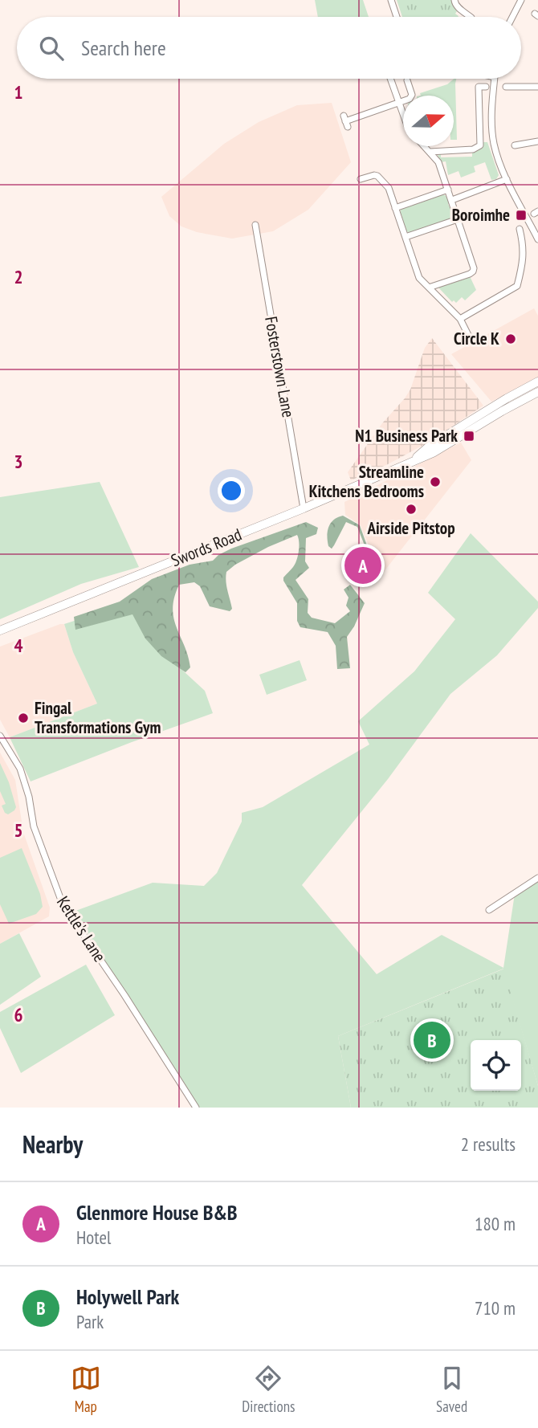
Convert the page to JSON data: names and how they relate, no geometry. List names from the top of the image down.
{
  "streets": {
    "main road": ["Swords Road"],
    "street": ["Fosterstown Lane", "Kettle's Lane"]
  },
  "crossings": [
    ["Fosterstown Lane", "Swords Road"]
  ],
  "places": {
    "transit": ["Boroimhe", "N1 Business Park"],
    "other": [
      "Circle K",
      "Streamline Kitchens Bedrooms",
      "Airside Pitstop",
      "Fingal Transformations Gym"
    ]
  },
  "north": "right",
  "page": {
    "search": "Search here",
    "pins": ["A", "B"],
    "heading": ["Nearby", "2 results"],
    "list": [
      {
        "mark": "A",
        "name": "Glenmore House B&B",
        "note": "Hotel",
        "value": "180 m"
      },
      {
        "mark": "B",
        "name": "Holywell Park",
        "note": "Park",
        "value": "710 m"
      }
    ],
    "nav": ["Map", "Directions", "Saved"]
  },
  "grid": {
    "rows": [
      "1",
      "2",
      "3",
      "4",
      "5",
      "6"
    ]
  }
}
